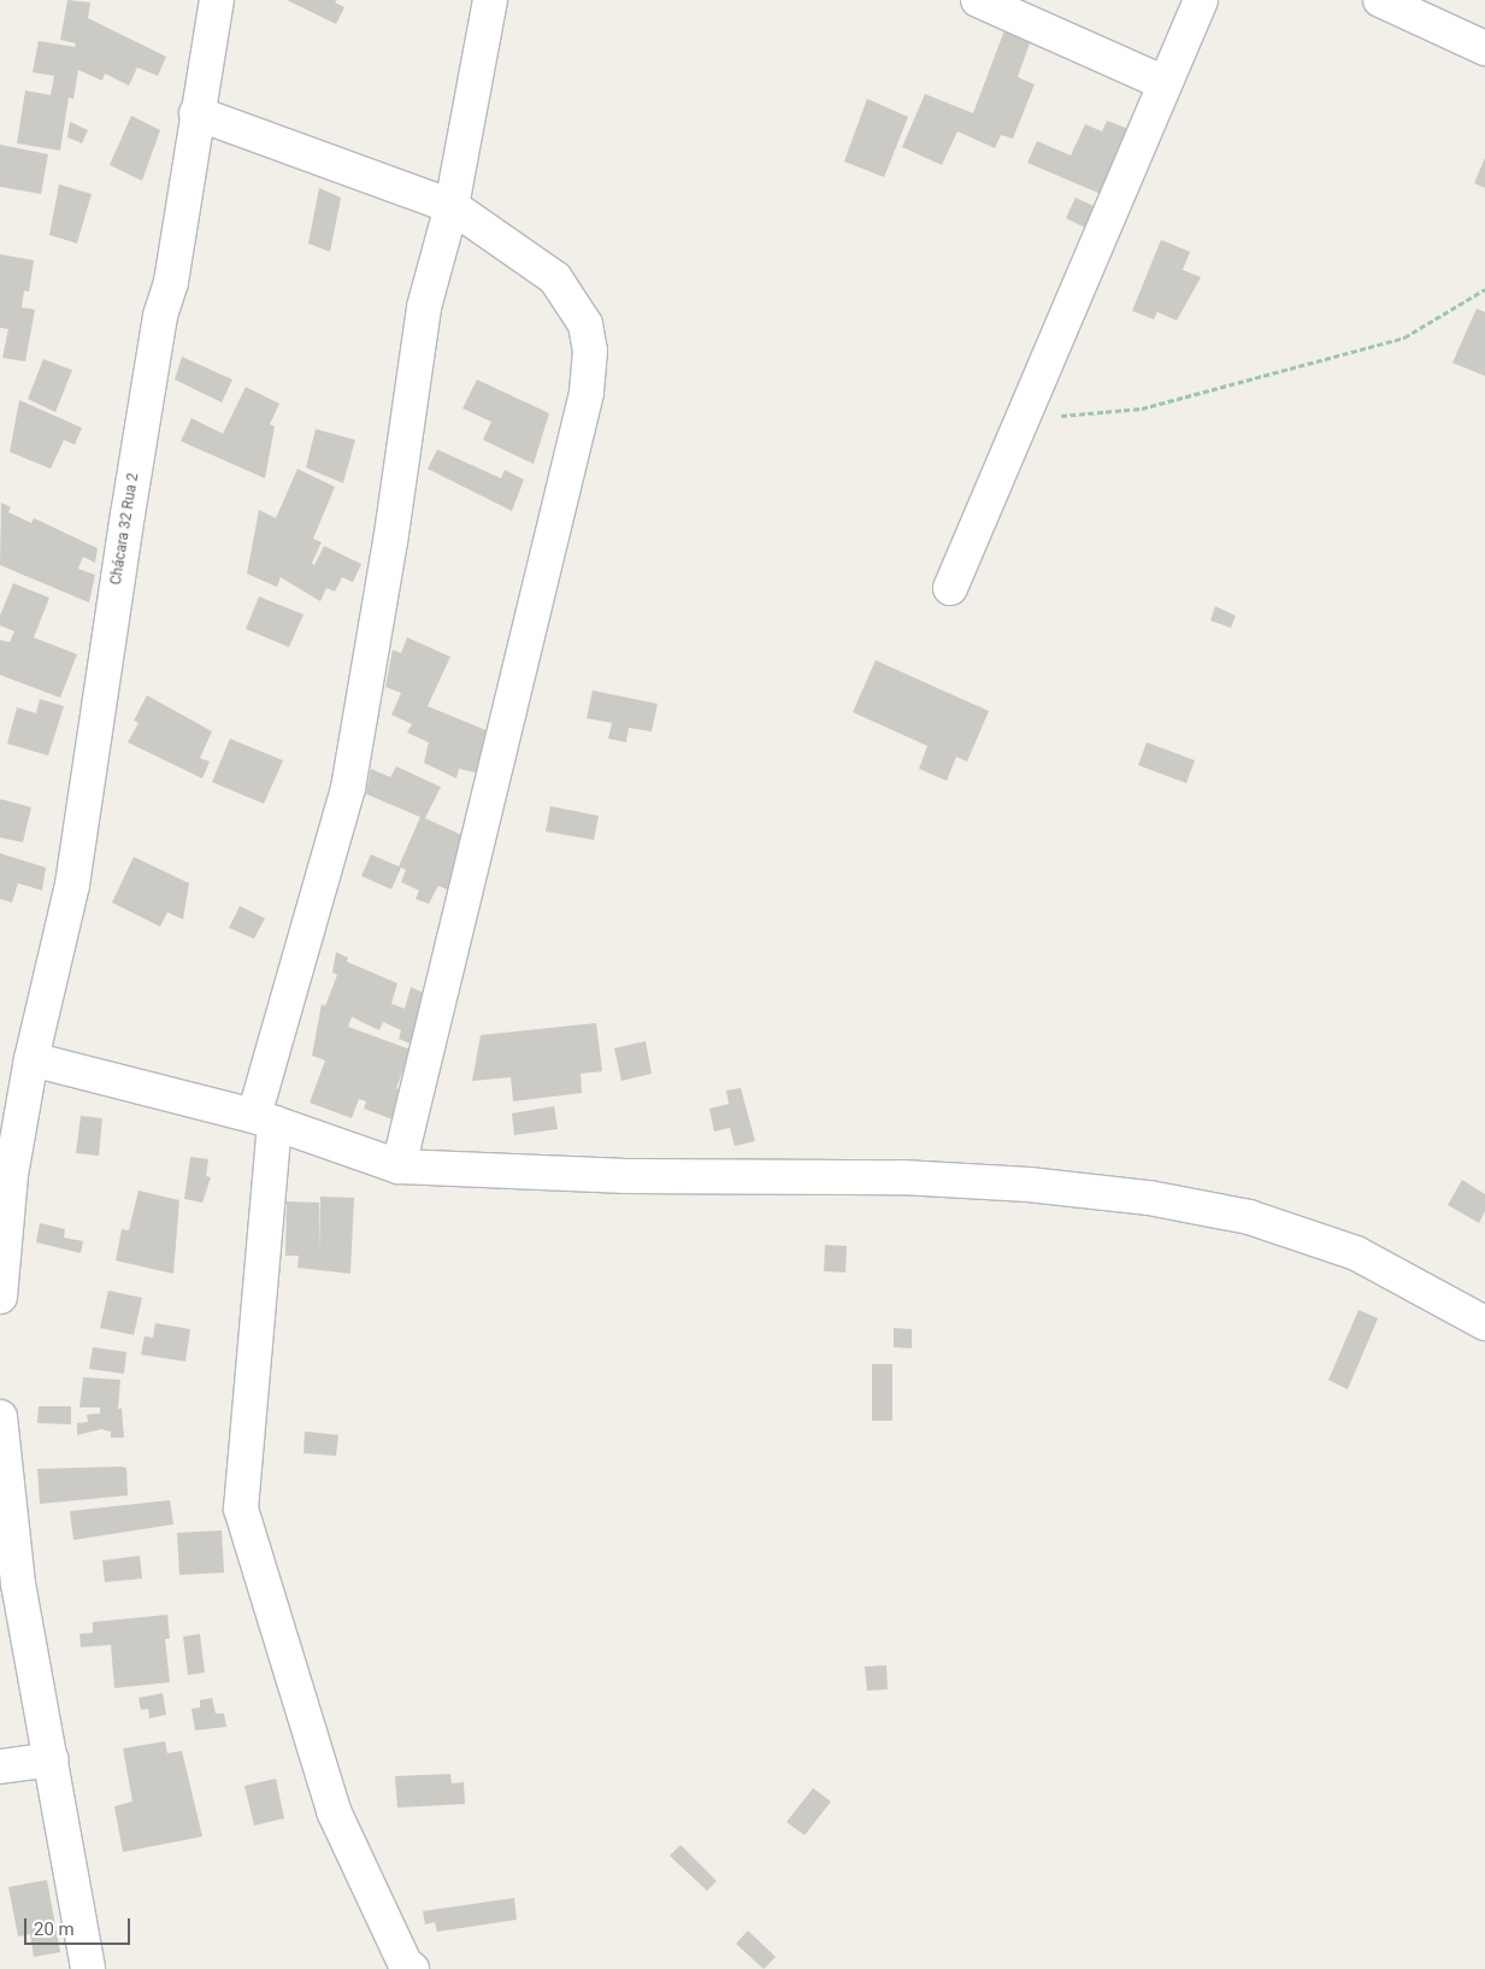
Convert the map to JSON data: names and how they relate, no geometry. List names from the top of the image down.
{
  "streets": {
    "street": ["Chácara 32 Rua 2"]
  },
  "scale_bar": "20 m"
}
